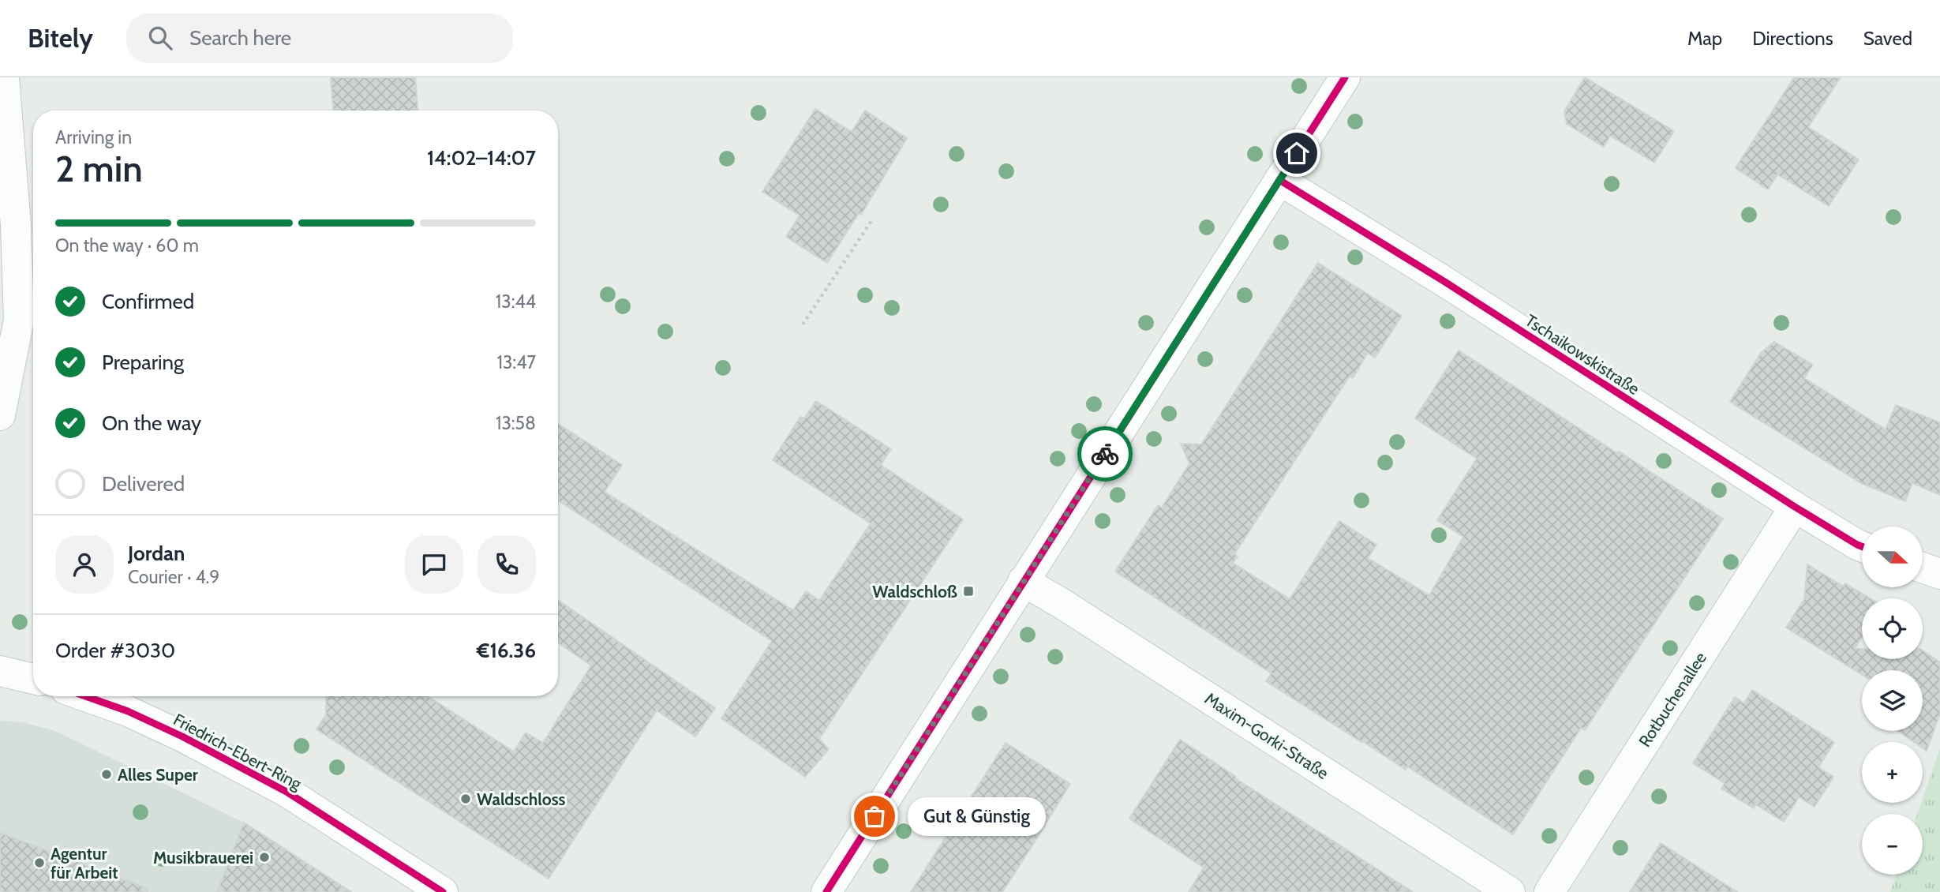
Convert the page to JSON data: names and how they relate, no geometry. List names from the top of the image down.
{
  "streets": {
    "street": [
      "Tschaikowskistraße",
      "Rotbuchenallee",
      "Maxim-Gorki-Straße",
      "Friedrich-Ebert-Ring"
    ]
  },
  "crossings": [
    ["Tschaikowskistraße", "Rotbuchenallee"]
  ],
  "places": {
    "transit": ["Waldschloß"],
    "other": [
      "Alles Super",
      "Waldschloss",
      "Gut & Günstig",
      "Musikbrauerei",
      "Agentur für Arbeit"
    ]
  },
  "north": "right",
  "page": {
    "header": "Bitely",
    "search": "Search here",
    "nav": ["Map", "Directions", "Saved"],
    "heading": ["2 min", "Arriving in", "14:02–14:07"],
    "panel": [
      "Jordan",
      "Courier · 4.9",
      "Order #3030",
      "€16.36"
    ],
    "bar": "On the way · 60 m",
    "list": [
      ["Confirmed", "13:44"],
      ["Preparing", "13:47"],
      ["On the way", "13:58"],
      "Delivered"
    ],
    "map_buttons": ["+", "−"],
    "bubble": "Gut & Günstig"
  }
}
